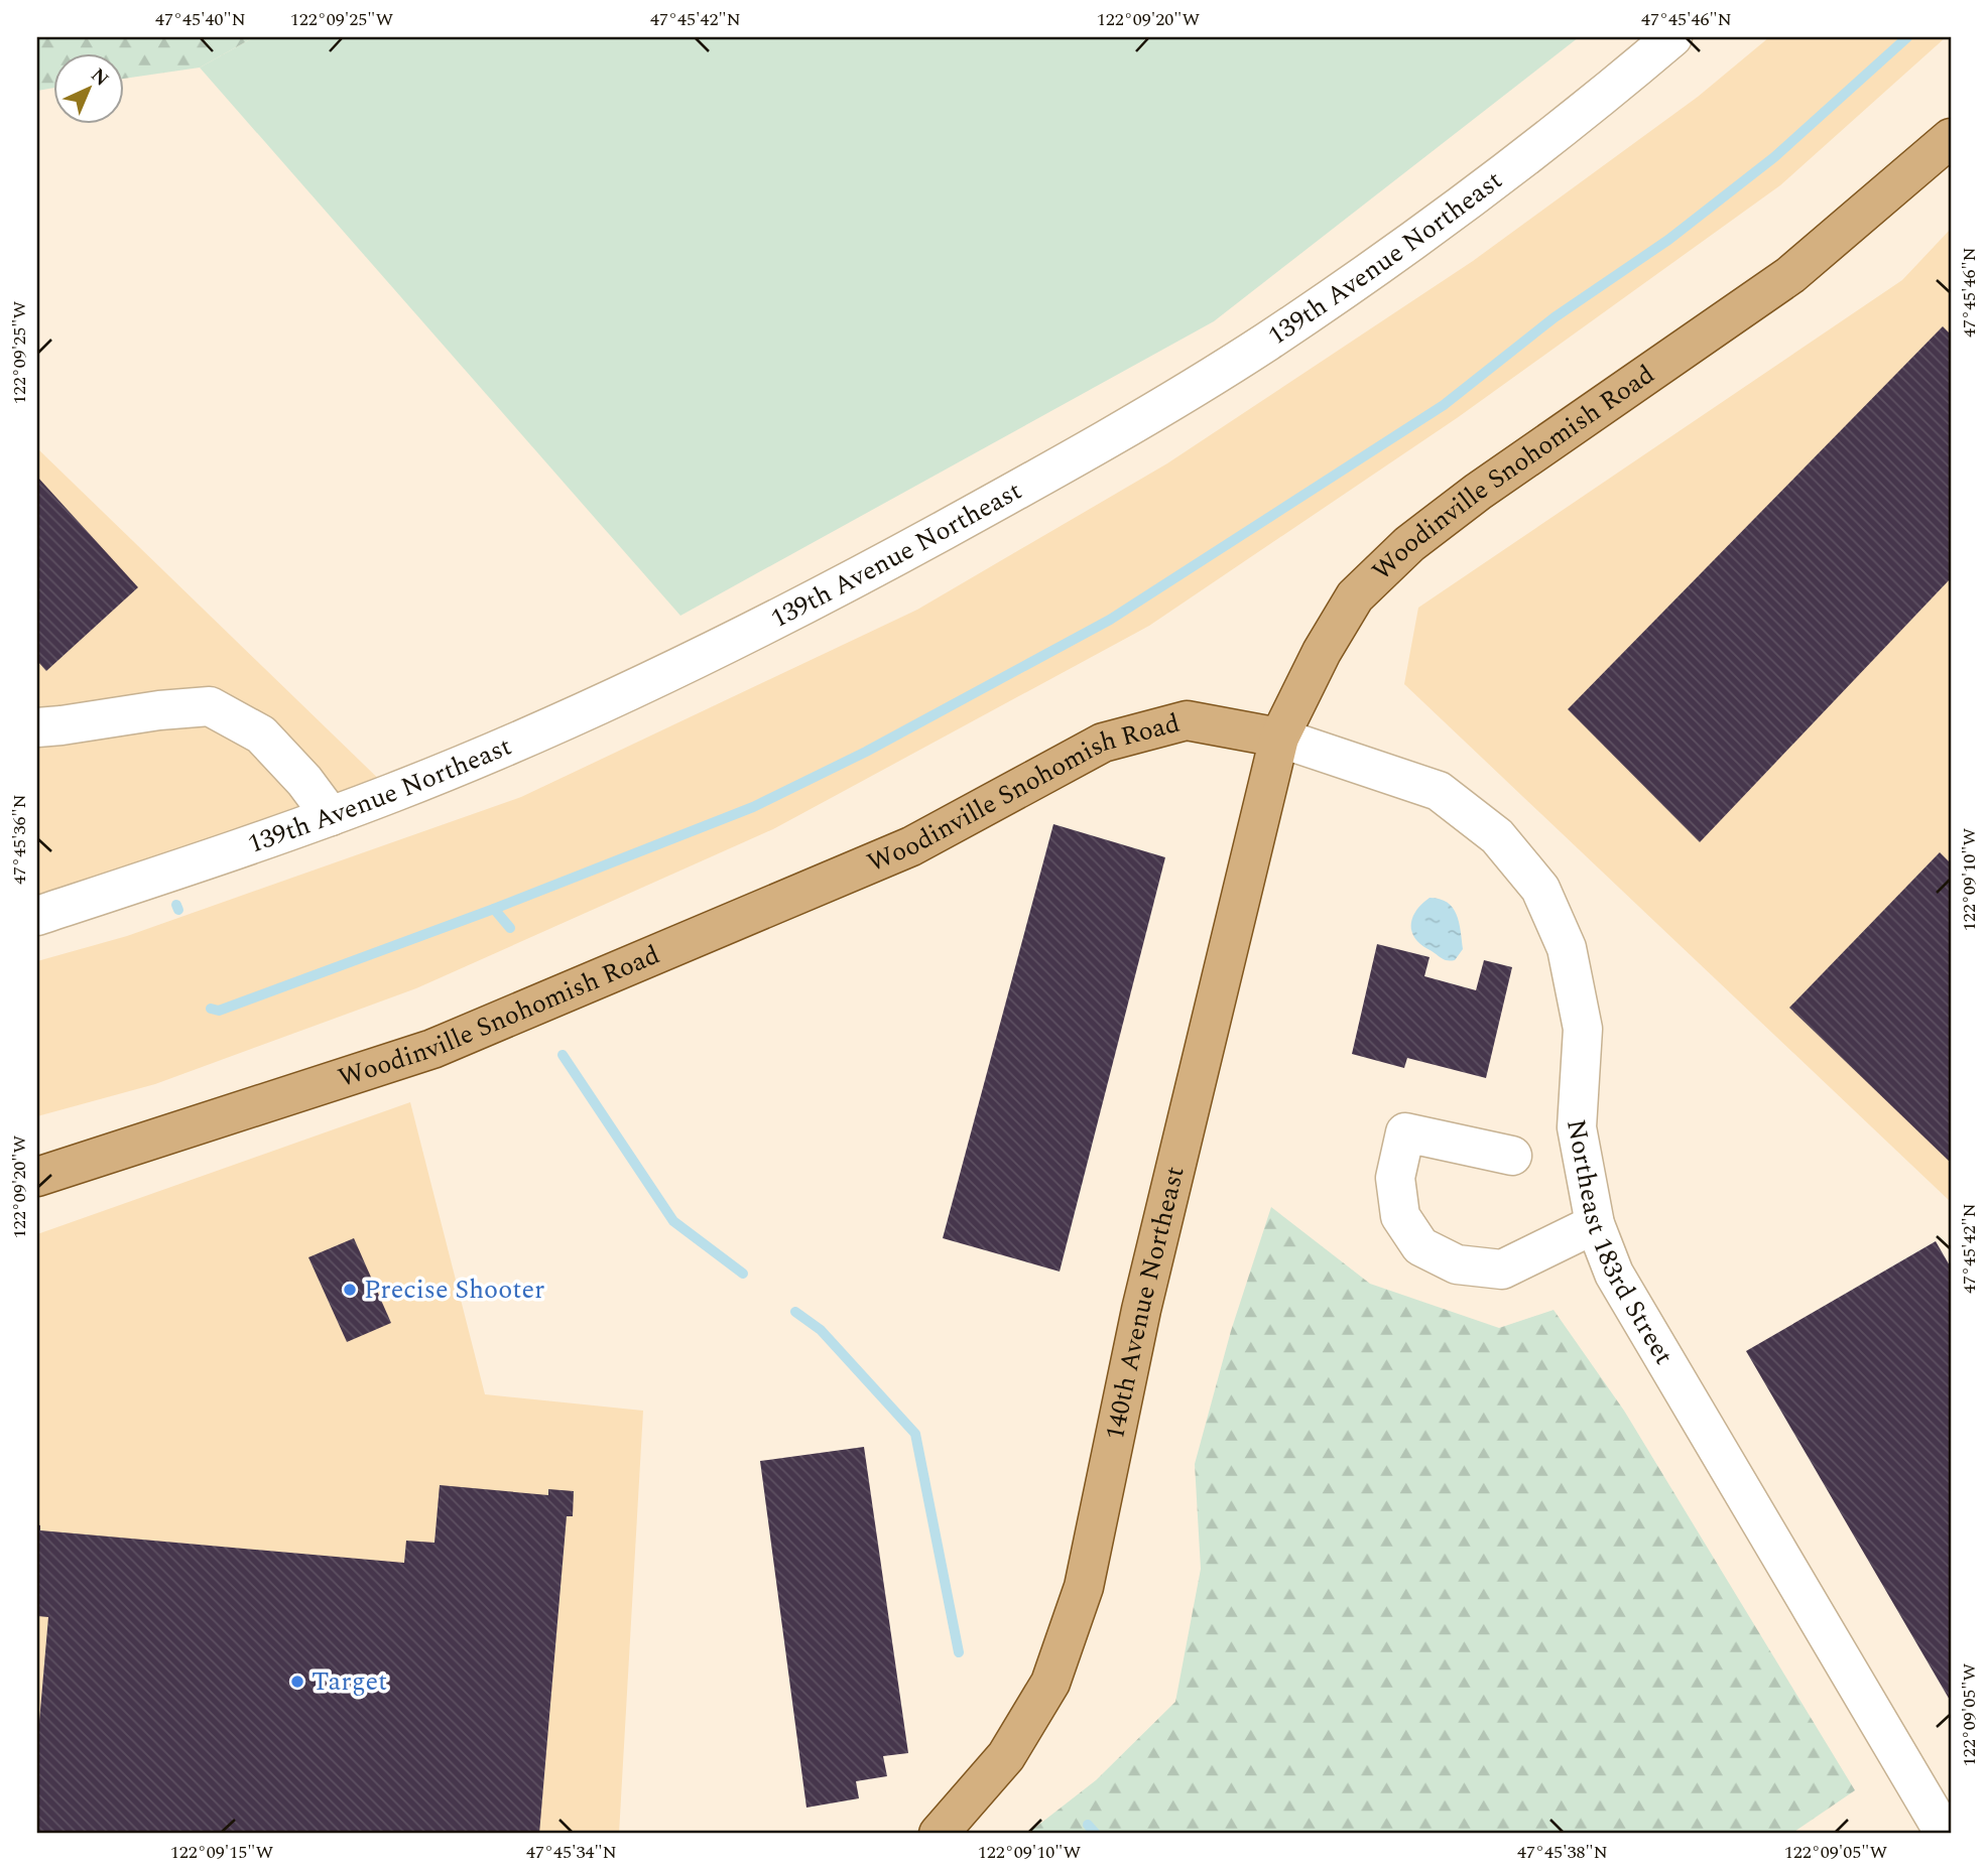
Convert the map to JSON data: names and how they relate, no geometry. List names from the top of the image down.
{
  "streets": {
    "main road": ["Woodinville Snohomish Road", "140th Avenue Northeast"],
    "street": ["139th Avenue Northeast", "Northeast 183rd Street"]
  },
  "crossings": [
    ["Woodinville Snohomish Road", "Northeast 183rd Street"],
    ["Woodinville Snohomish Road", "140th Avenue Northeast"],
    ["Northeast 183rd Street", "140th Avenue Northeast"]
  ],
  "places": ["Precise Shooter", "Target"],
  "north": "top right",
  "coordinates": [
    "47°45'40\"N",
    "122°09'25\"W",
    "47°45'42\"N",
    "122°09'20\"W",
    "47°45'46\"N",
    "47°45'36\"N",
    "122°09'10\"W",
    "122°09'05\"W",
    "122°09'15\"W",
    "47°45'34\"N",
    "47°45'38\"N"
  ]
}
